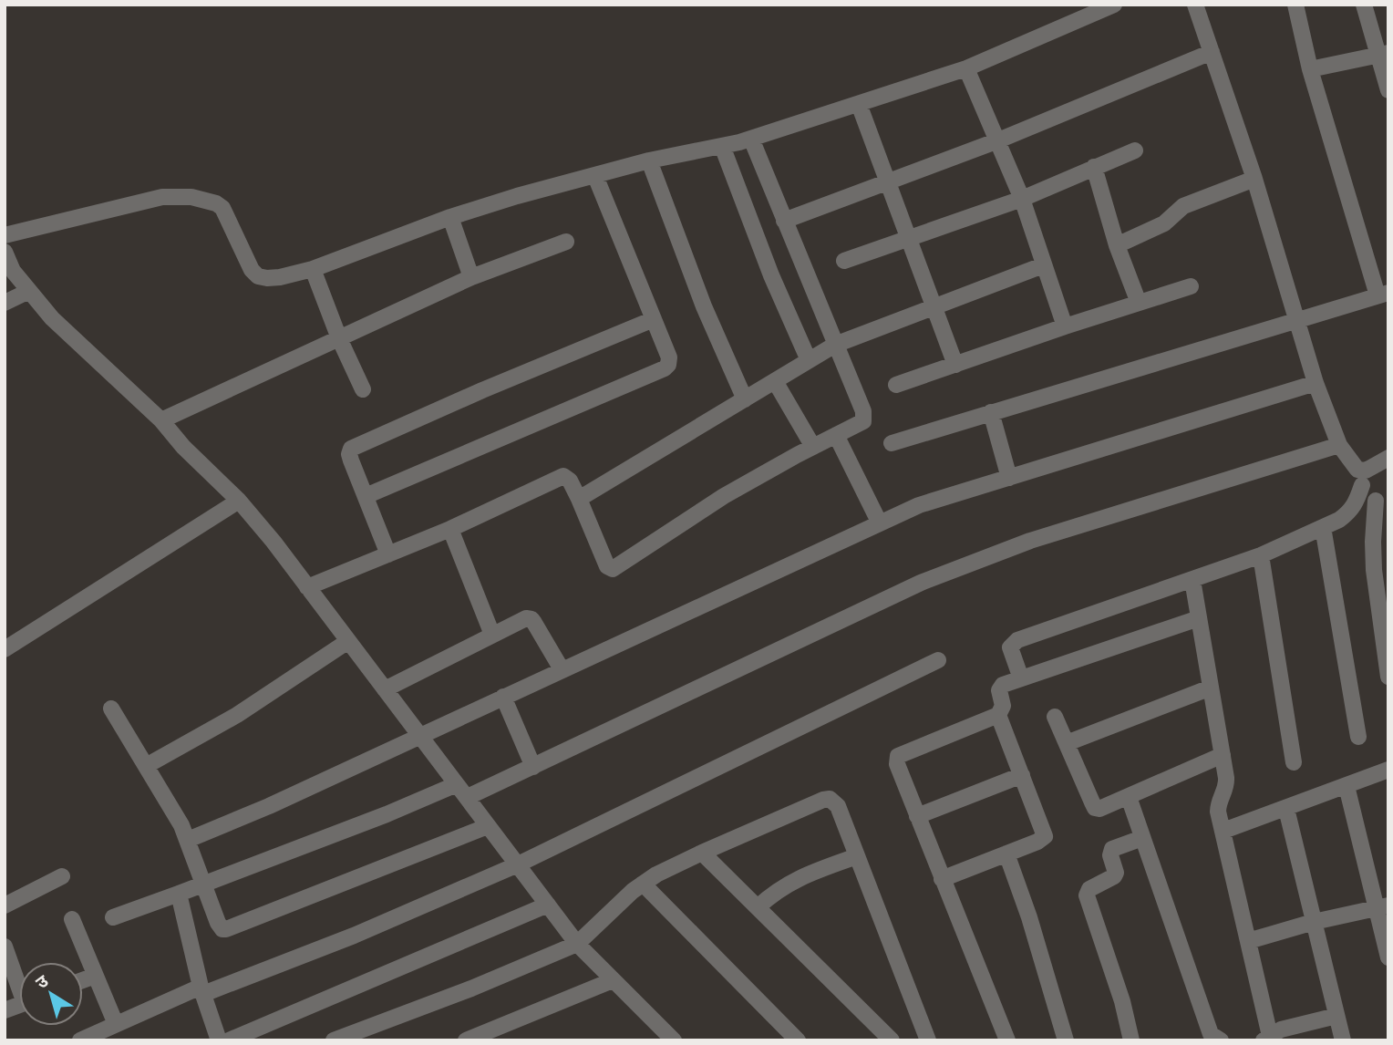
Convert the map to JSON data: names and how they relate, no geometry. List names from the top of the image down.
{
  "north": "top left"
}
